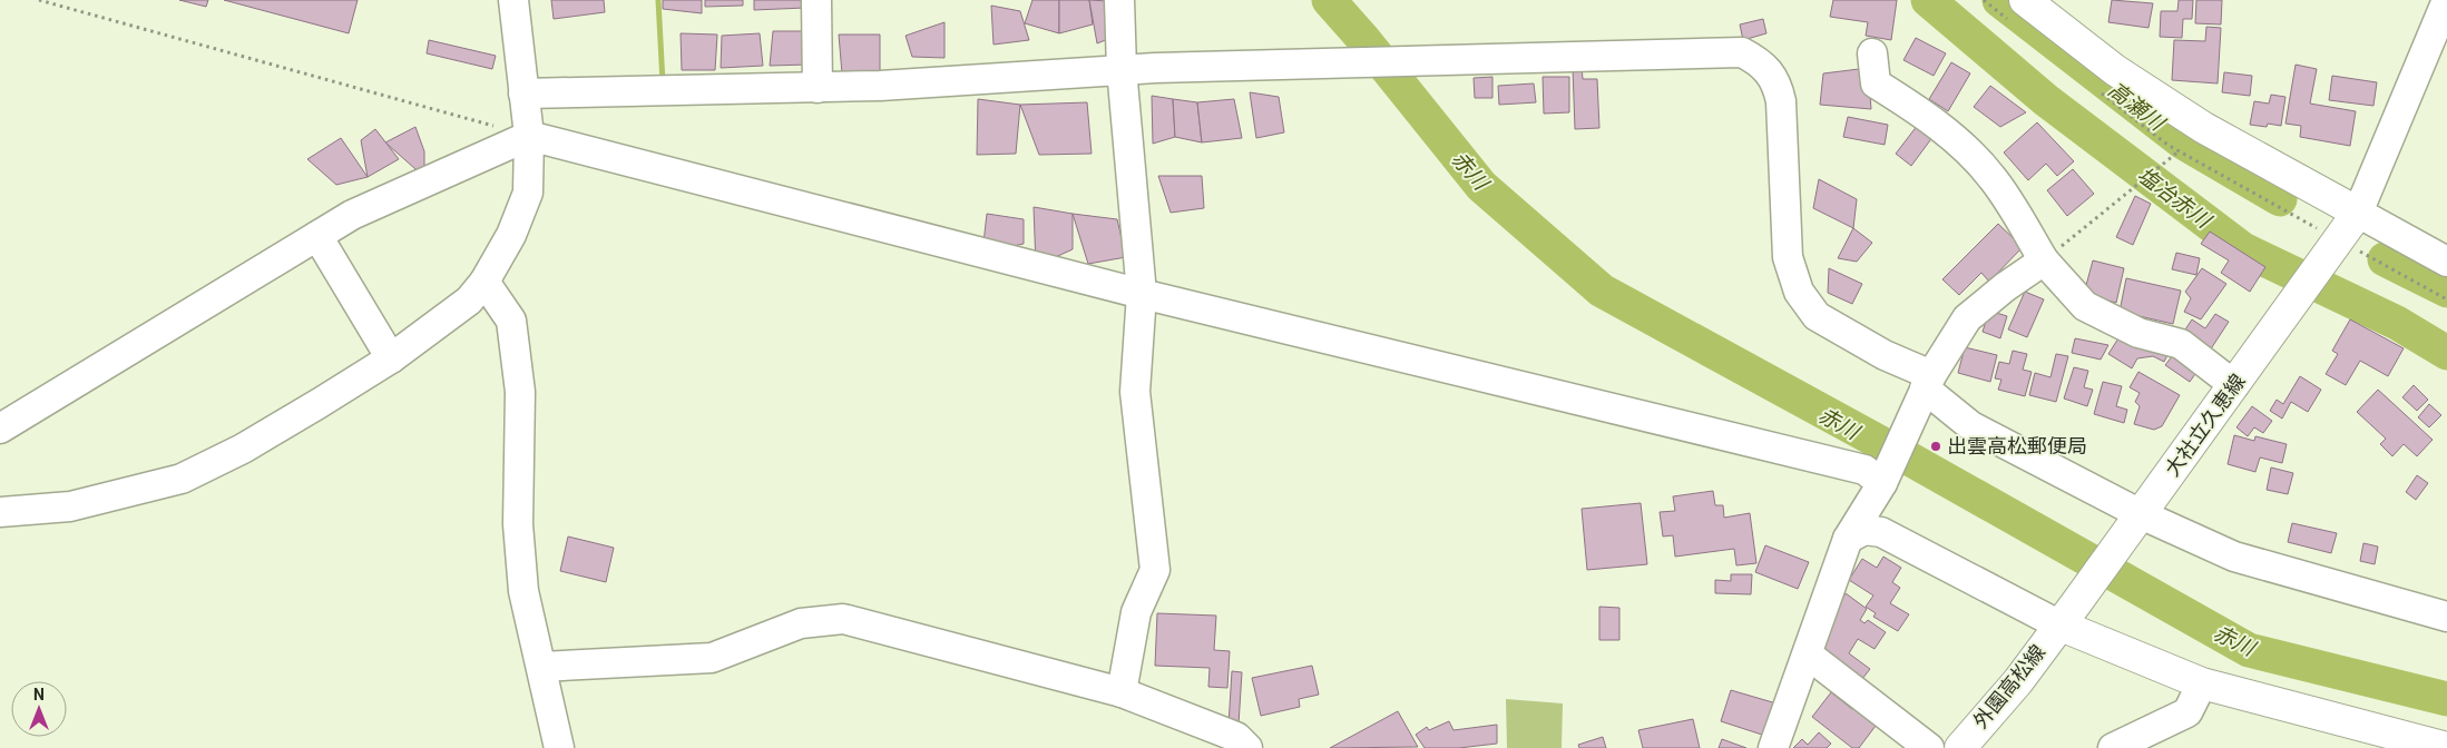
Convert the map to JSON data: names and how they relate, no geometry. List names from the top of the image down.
{
  "streets": {
    "main road": ["大社立久恵線", "外園高松線"]
  },
  "crossings": [
    ["大社立久恵線", "外園高松線"]
  ],
  "water": ["高瀬川", "赤川", "塩冶赤川"],
  "places": ["出雲高松郵便局"],
  "north": "top"
}
